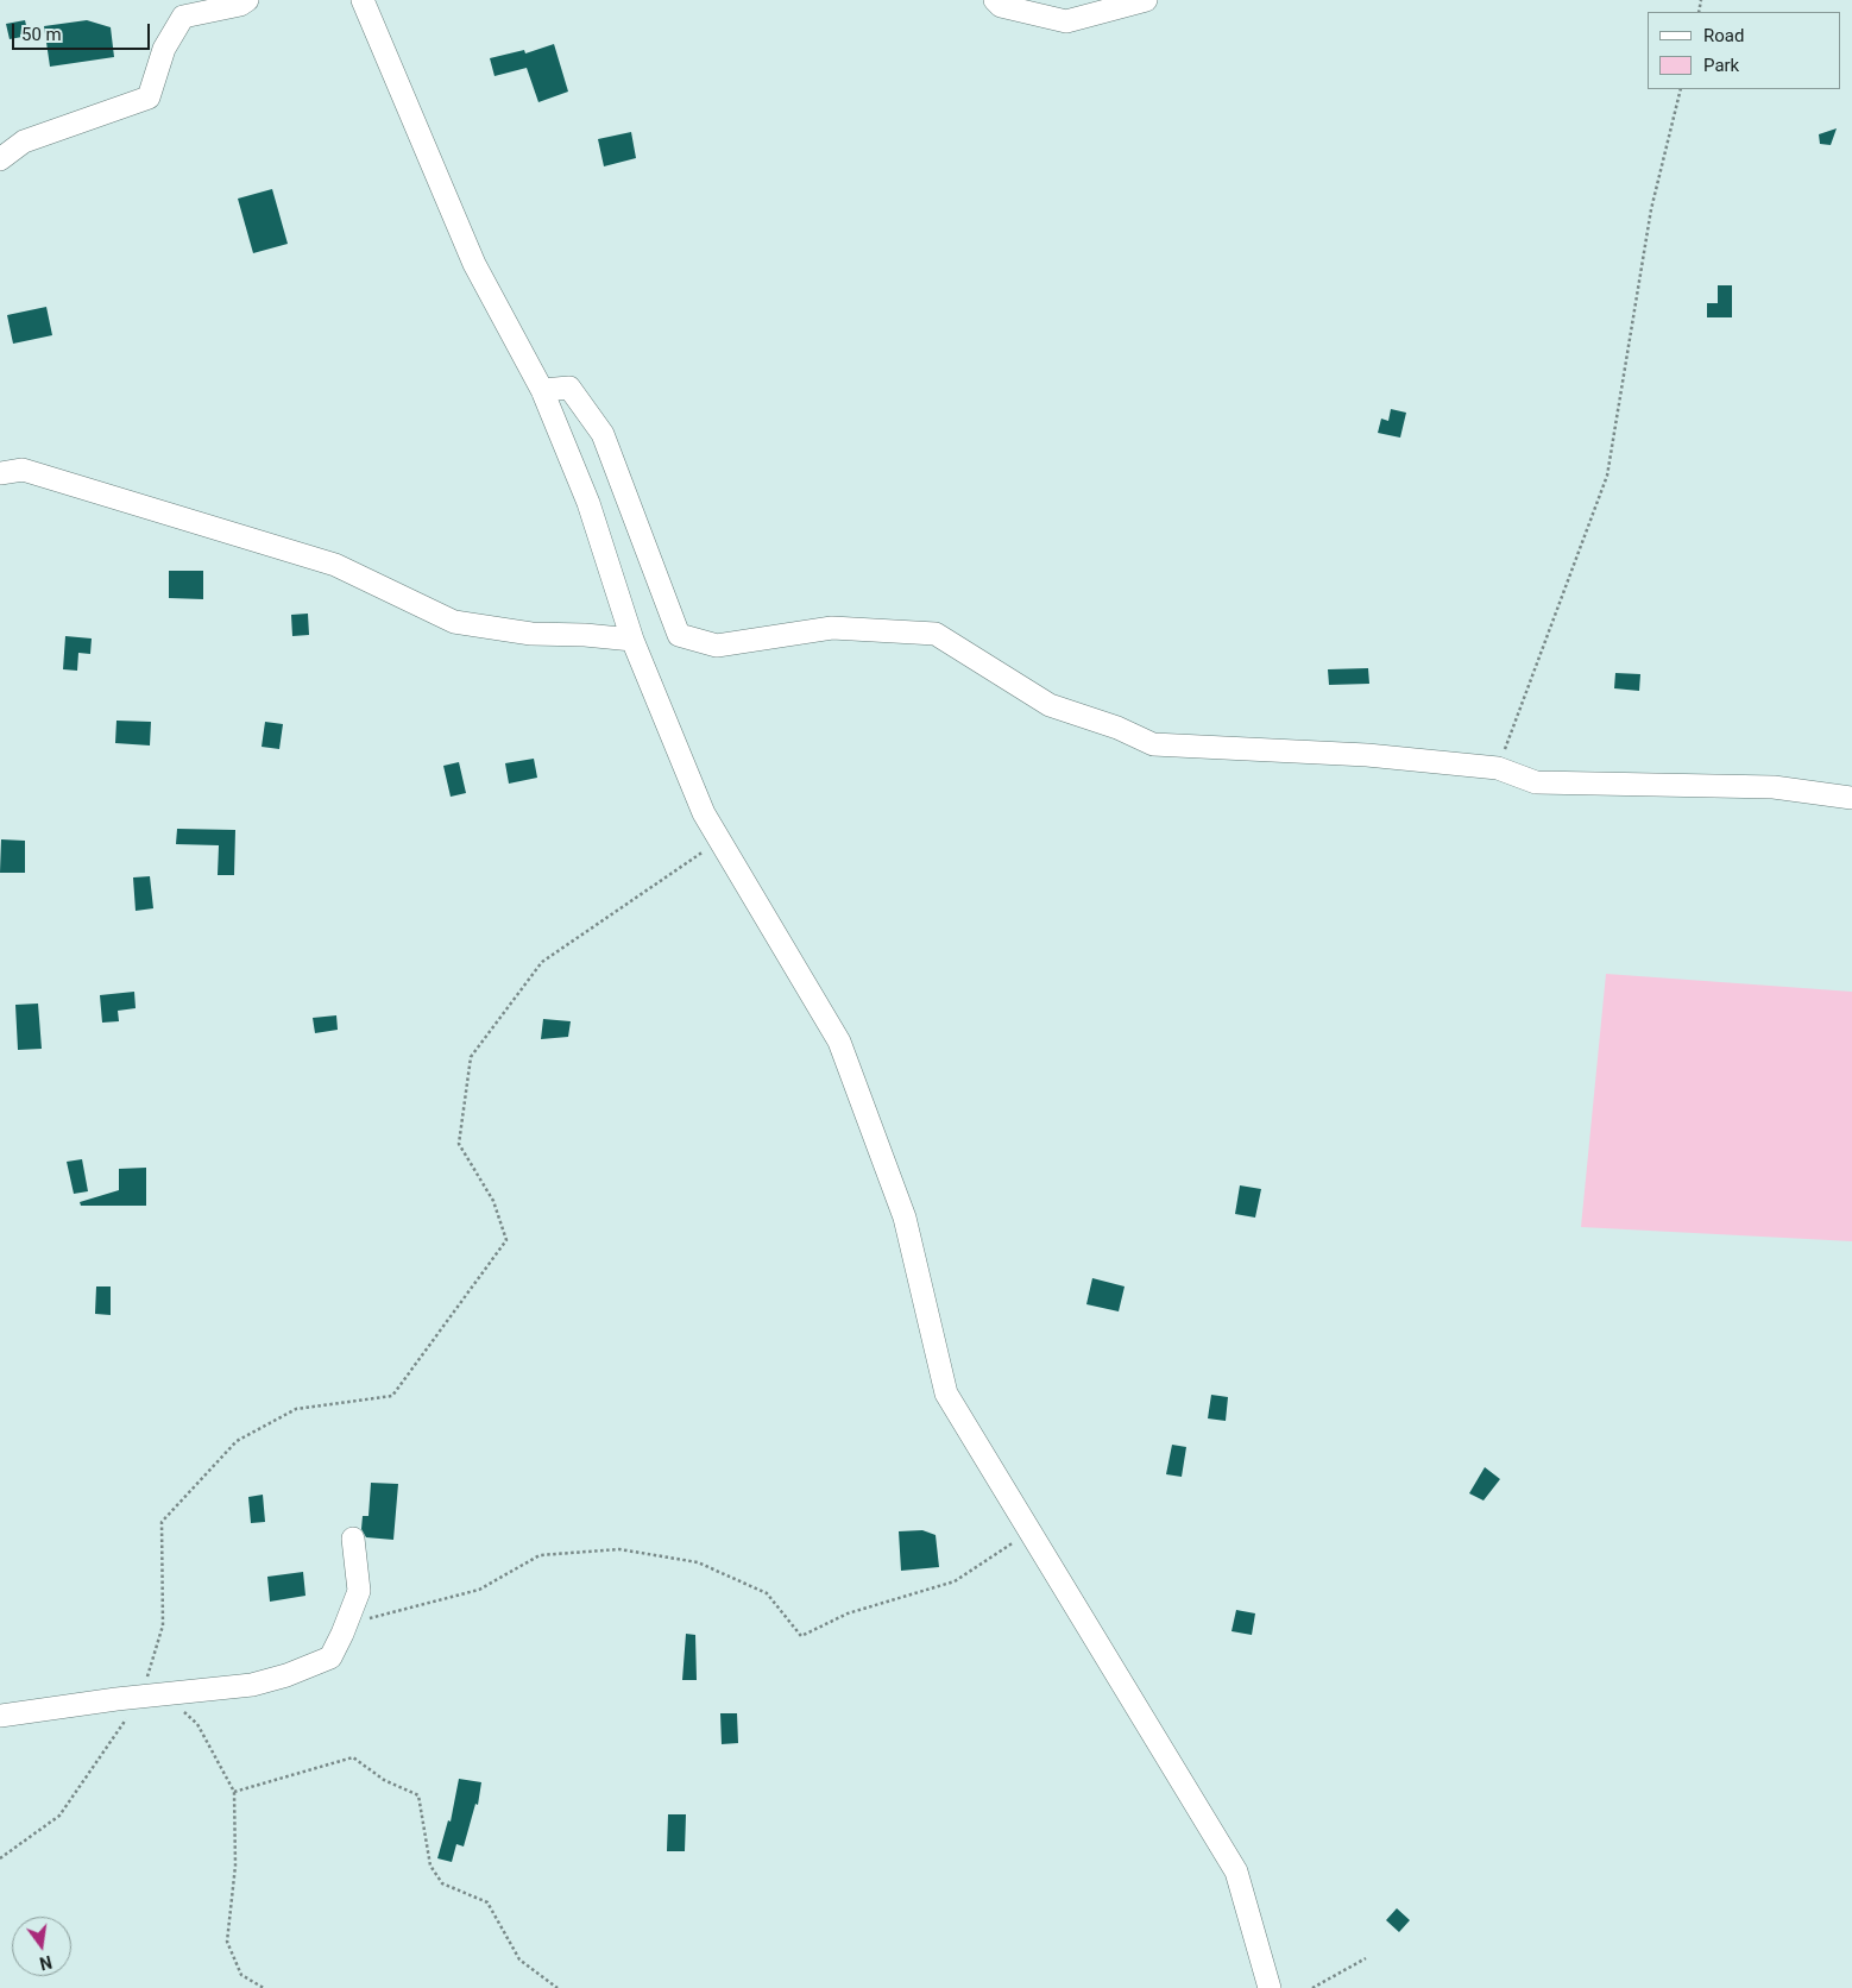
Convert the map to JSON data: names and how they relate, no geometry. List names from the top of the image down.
{
  "legend": ["Road", "Park"],
  "scale_bar": "50 m",
  "north": "bottom"
}
